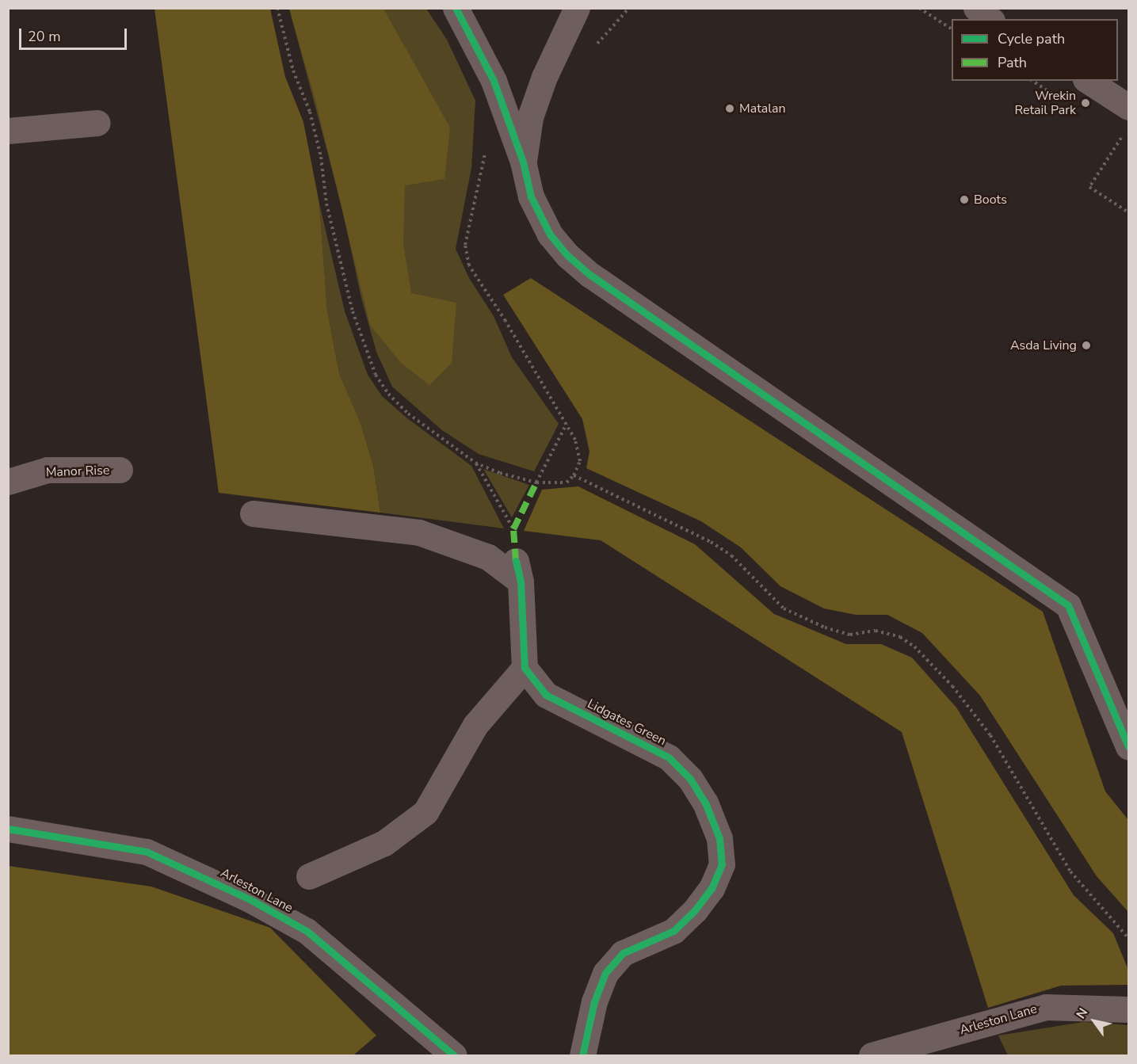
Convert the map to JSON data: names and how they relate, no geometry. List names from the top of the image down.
{
  "streets": {
    "street": ["Manor Rise", "Lidgates Green", "Arleston Lane"]
  },
  "places": [
    "Wrekin Retail Park",
    "Matalan",
    "Boots",
    "Asda Living"
  ],
  "legend": ["Cycle path", "Path"],
  "scale_bar": "20 m",
  "north": "top left"
}
